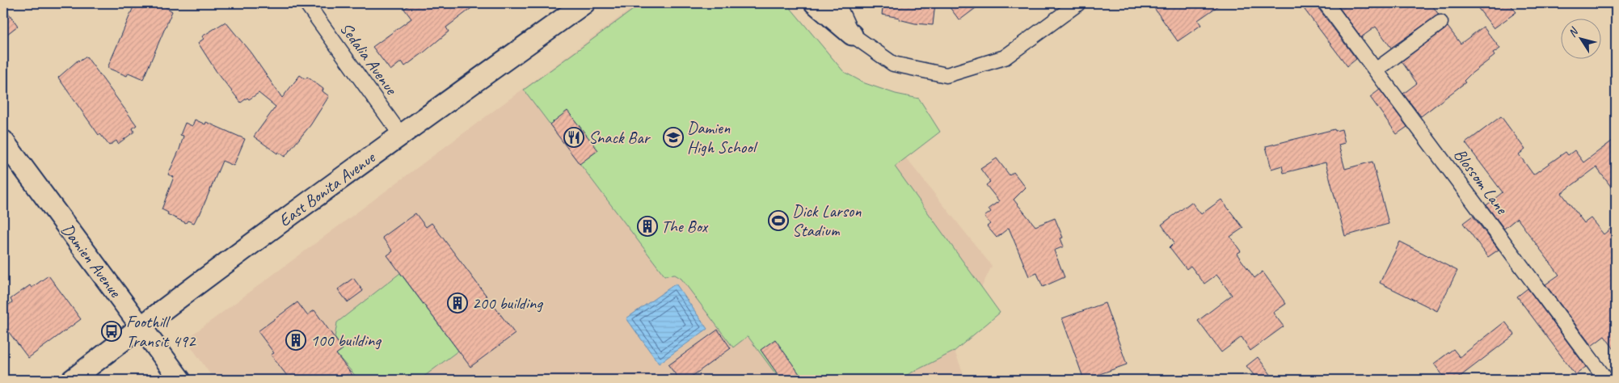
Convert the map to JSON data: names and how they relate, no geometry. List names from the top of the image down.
{
  "streets": {
    "main road": ["East Bonita Avenue", "Damien Avenue"],
    "street": ["Sedalia Avenue", "Blossom Lane"]
  },
  "crossings": [
    ["Sedalia Avenue", "East Bonita Avenue"],
    ["East Bonita Avenue", "Damien Avenue"]
  ],
  "places": {
    "restaurant": ["Snack Bar"],
    "school or university": ["Damien High School"],
    "sports": ["Dick Larson Stadium"],
    "building": ["The Box", "200 building", "100 building"],
    "bus stop": ["Foothill Transit 492"]
  },
  "north": "top left"
}
